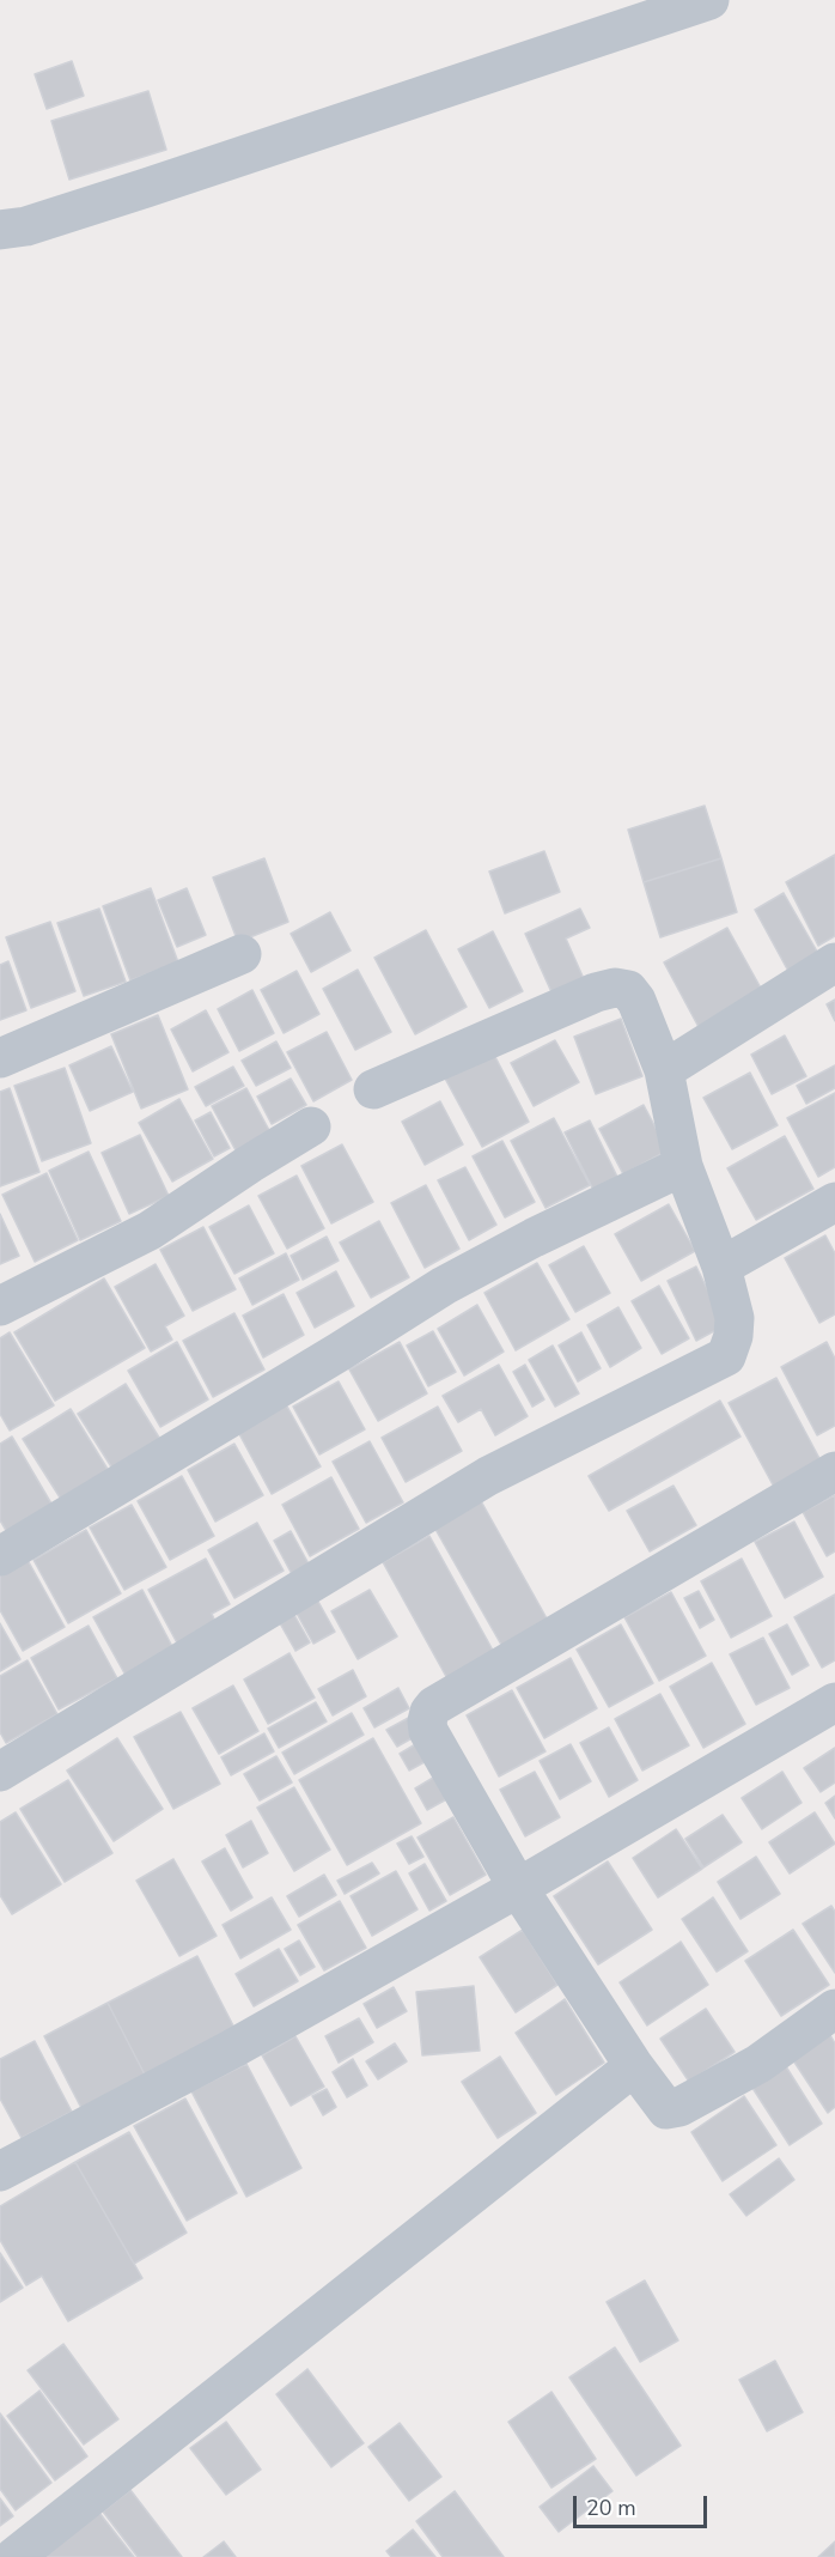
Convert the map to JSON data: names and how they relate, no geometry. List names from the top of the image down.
{
  "scale_bar": "20 m"
}
